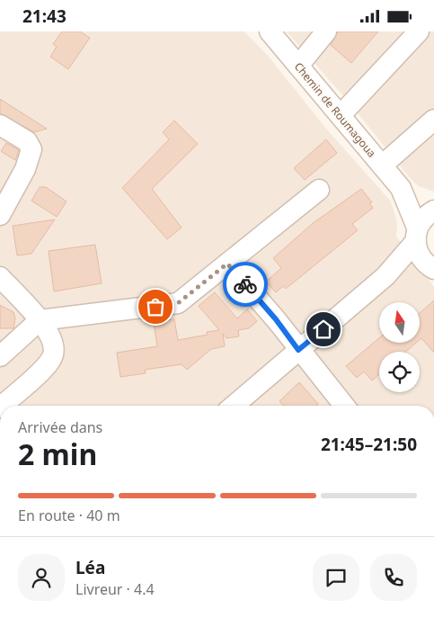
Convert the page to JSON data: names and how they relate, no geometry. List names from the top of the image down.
{
  "streets": {
    "street": ["Chemin de Roumagoua"]
  },
  "north": "top",
  "page": {
    "status": "21:43",
    "heading": ["2 min", "Arrivée dans", "21:45–21:50"],
    "panel": ["Léa", "Livreur · 4.4"],
    "bar": "En route · 40 m"
  }
}
